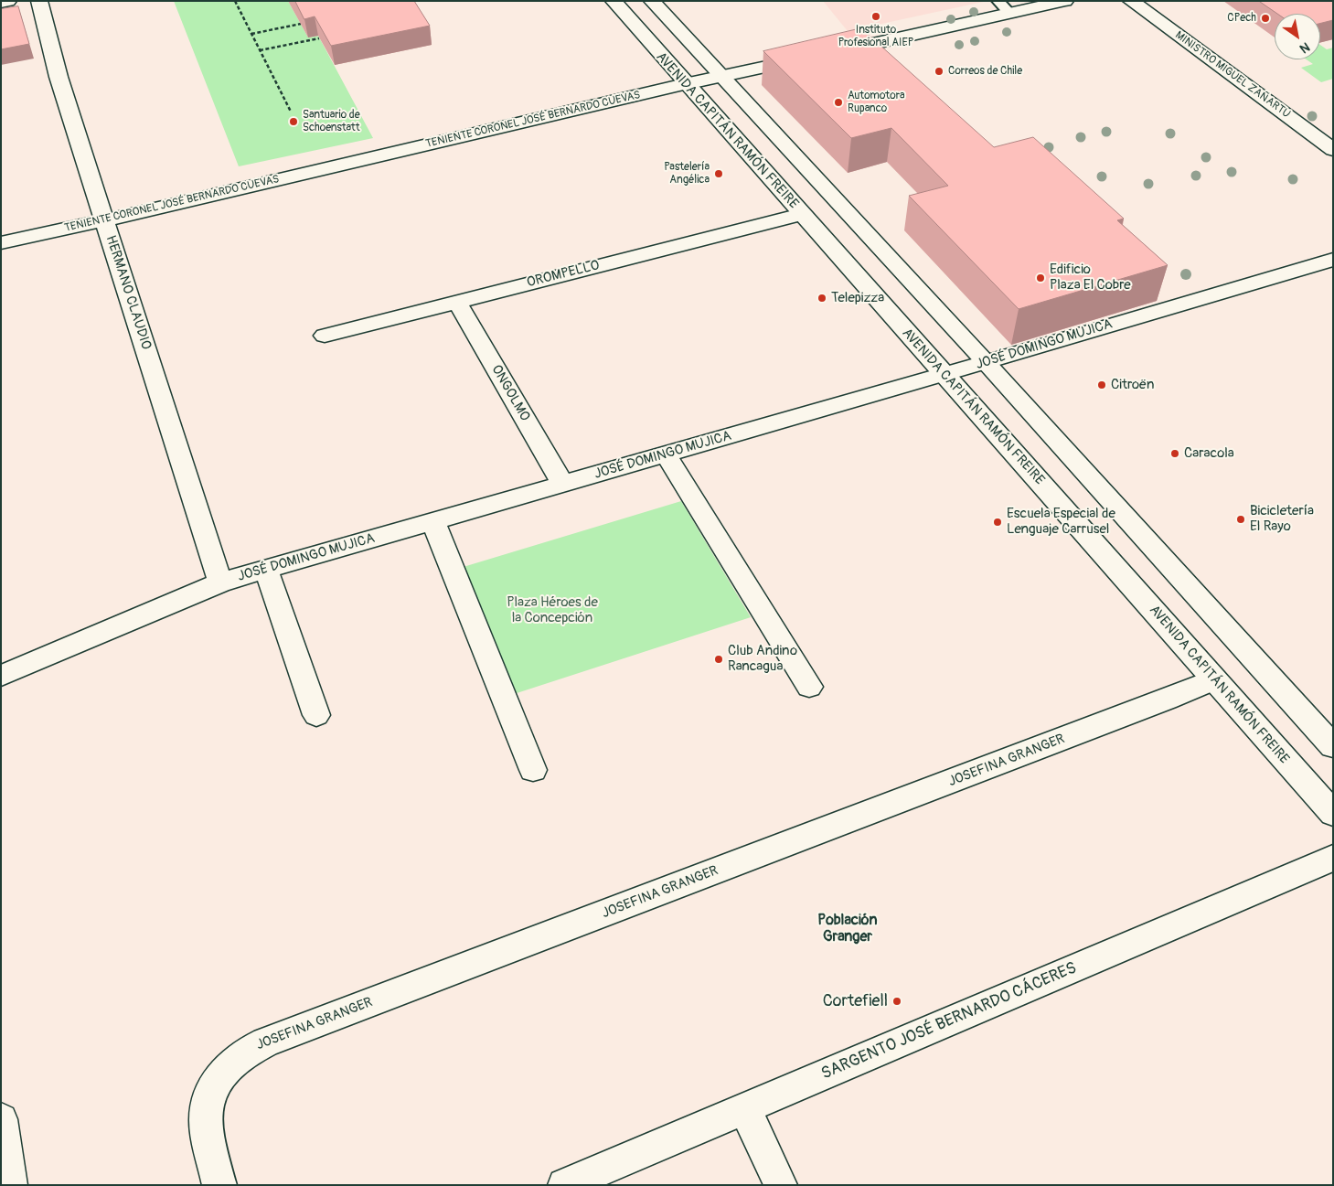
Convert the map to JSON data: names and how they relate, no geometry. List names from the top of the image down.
{
  "streets": {
    "street": [
      "MINISTRO MIGUEL ZAÑARTU",
      "TENIENTE CORONEL JOSÉ BERNARDO CUEVAS",
      "AVENIDA CAPITÁN RAMÓN FREIRE",
      "OROMPELLO",
      "HERMANO CLAUDIO",
      "JOSÉ DOMINGO MUJICA",
      "ONGOLMO",
      "JOSEFINA GRANGER",
      "SARGENTO JOSÉ BERNARDO CÁCERES"
    ]
  },
  "crossings": [
    ["TENIENTE CORONEL JOSÉ BERNARDO CUEVAS", "AVENIDA CAPITÁN RAMÓN FREIRE"],
    ["TENIENTE CORONEL JOSÉ BERNARDO CUEVAS", "HERMANO CLAUDIO"],
    ["AVENIDA CAPITÁN RAMÓN FREIRE", "OROMPELLO"],
    ["AVENIDA CAPITÁN RAMÓN FREIRE", "JOSÉ DOMINGO MUJICA"],
    ["AVENIDA CAPITÁN RAMÓN FREIRE", "JOSEFINA GRANGER"],
    ["OROMPELLO", "ONGOLMO"],
    ["HERMANO CLAUDIO", "JOSÉ DOMINGO MUJICA"],
    ["JOSÉ DOMINGO MUJICA", "ONGOLMO"]
  ],
  "districts": ["Población Granger"],
  "parks": ["Plaza Héroes de la Concepción"],
  "places": [
    "Instituto Profesional AIEP",
    "CPech",
    "Correos de Chile",
    "Automotora Rupanco",
    "Santuario de Schoenstatt",
    "Pastelería Angélica",
    "Edificio Plaza El Cobre",
    "Telepizza",
    "Citroën",
    "Caracola",
    "Bicicletería El Rayo",
    "Escuela Especial de Lenguaje Carrusel",
    "Club Andino Rancagua",
    "Cortefiell"
  ],
  "north": "bottom right"
}
